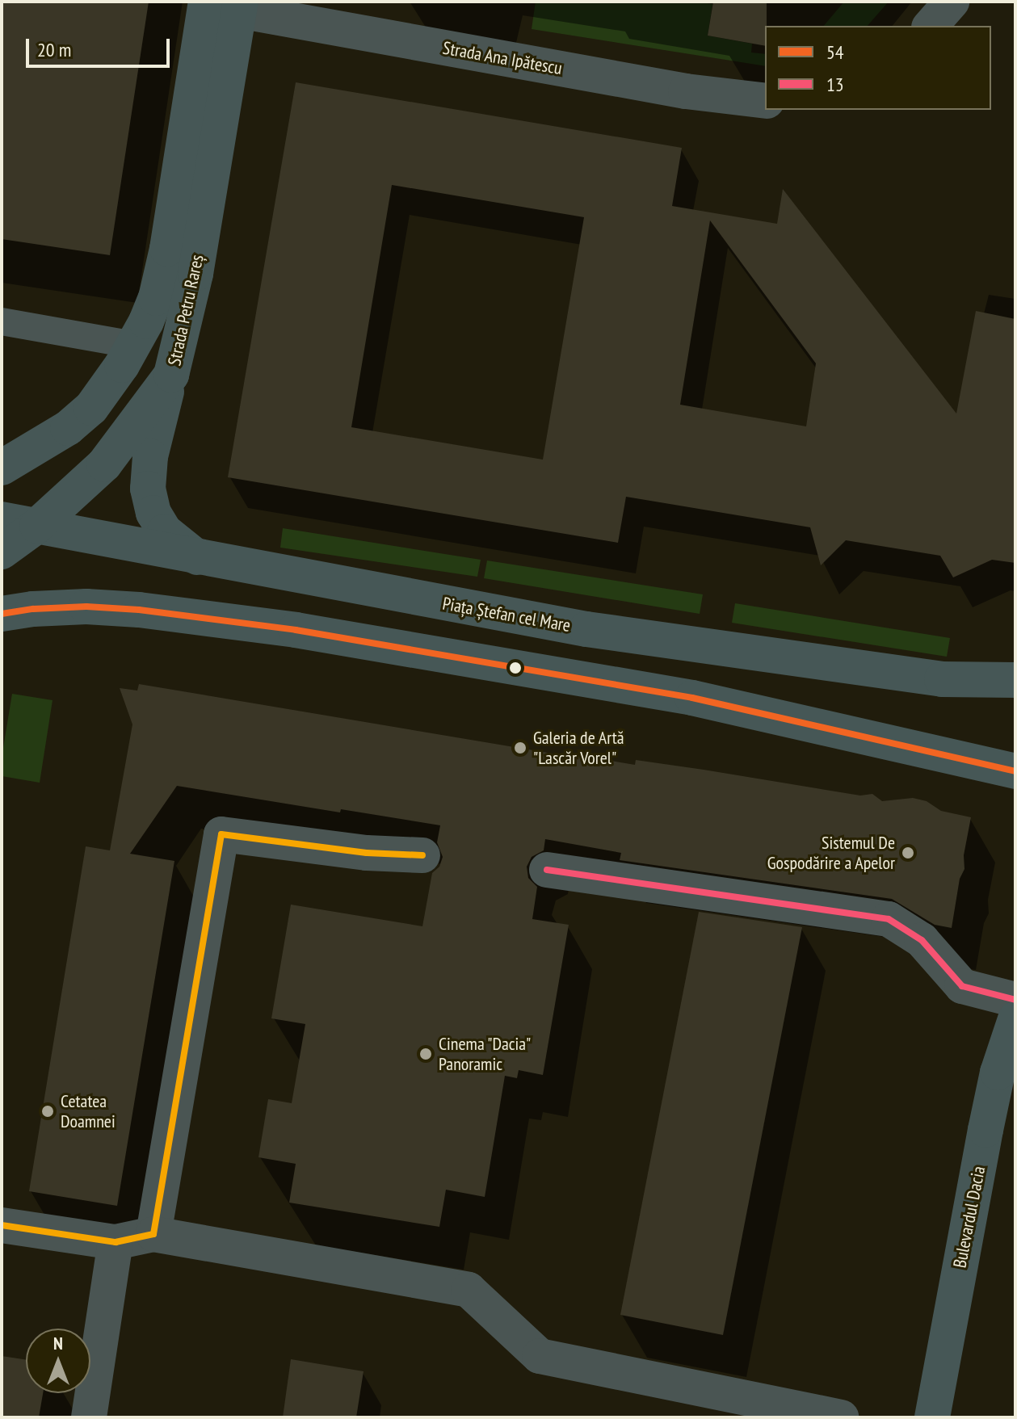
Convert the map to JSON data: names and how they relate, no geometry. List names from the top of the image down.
{
  "streets": {
    "main road": ["Strada Petru Rareș", "Piața Ștefan cel Mare", "Bulevardul Dacia"],
    "street": ["Strada Ana Ipătescu"]
  },
  "crossings": [
    ["Strada Ana Ipătescu", "Strada Petru Rareș"],
    ["Strada Petru Rareș", "Piața Ștefan cel Mare"]
  ],
  "places": [
    "Galeria de Artă \"Lascăr Vorel\"",
    "Sistemul De Gospodărire a Apelor",
    "Cinema \"Dacia\" Panoramic",
    "Cetatea Doamnei"
  ],
  "lines": ["transit line 54", "transit line 13"],
  "legend": ["54", "13"],
  "scale_bar": "20 m",
  "north": "top"
}
